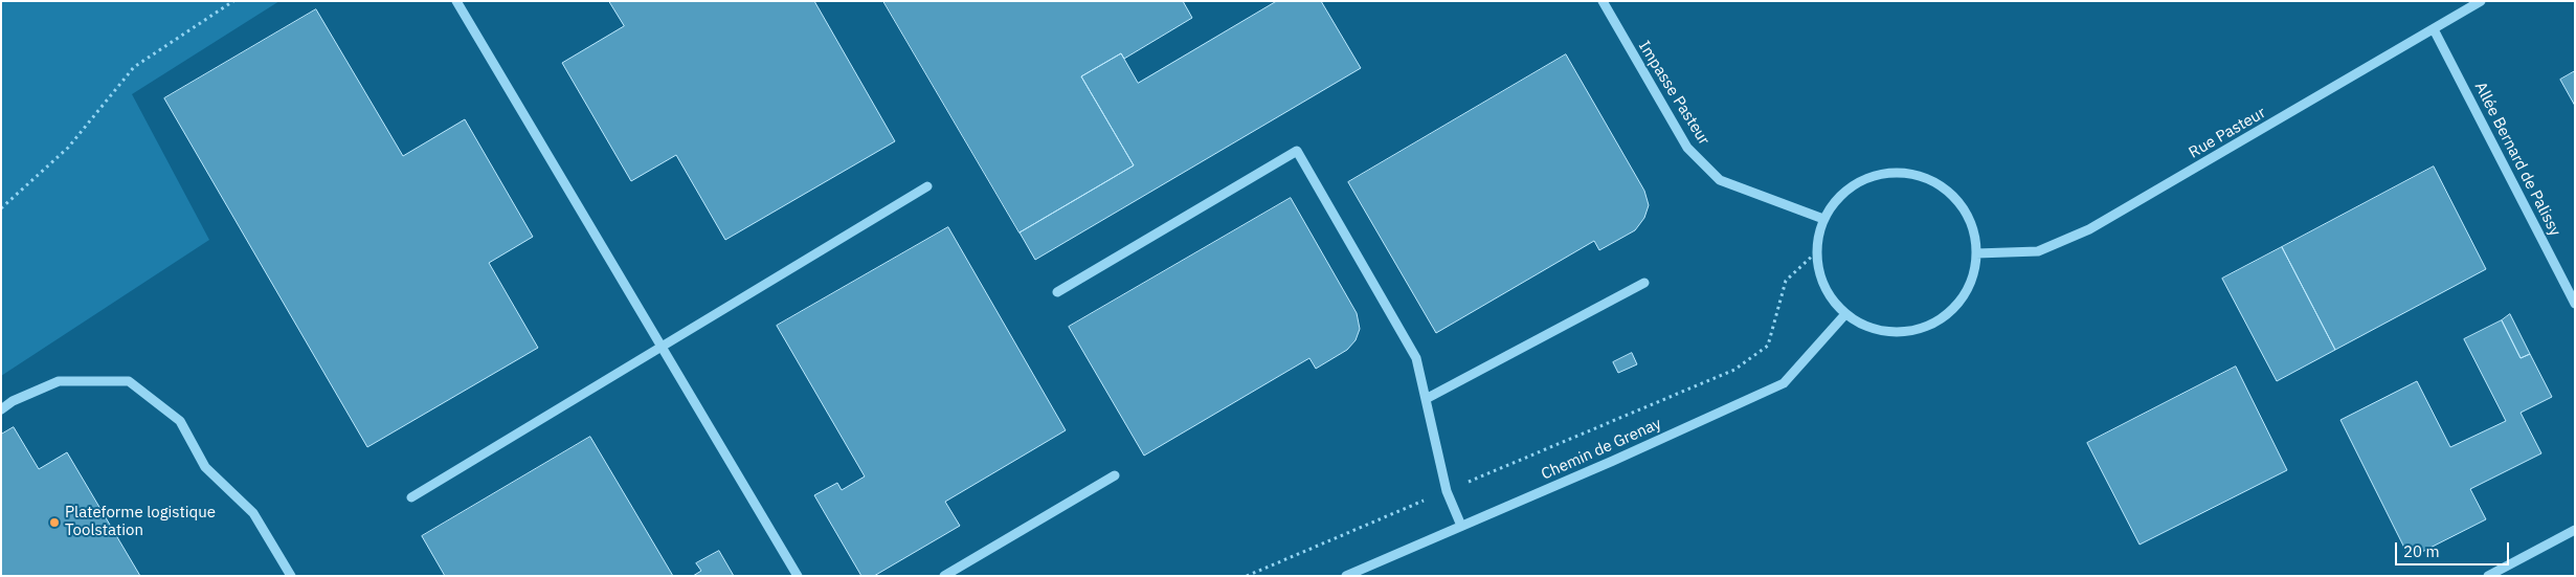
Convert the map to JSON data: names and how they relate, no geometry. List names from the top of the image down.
{
  "streets": {
    "street": [
      "Impasse Pasteur",
      "Rue Pasteur",
      "Allée Bernard de Palissy",
      "Chemin de Grenay"
    ]
  },
  "crossings": [
    ["Impasse Pasteur", "Rue Pasteur"],
    ["Impasse Pasteur", "Chemin de Grenay"],
    ["Rue Pasteur", "Allée Bernard de Palissy"],
    ["Rue Pasteur", "Chemin de Grenay"]
  ],
  "places": ["Plateforme logistique Toolstation"],
  "scale_bar": "20 m"
}
